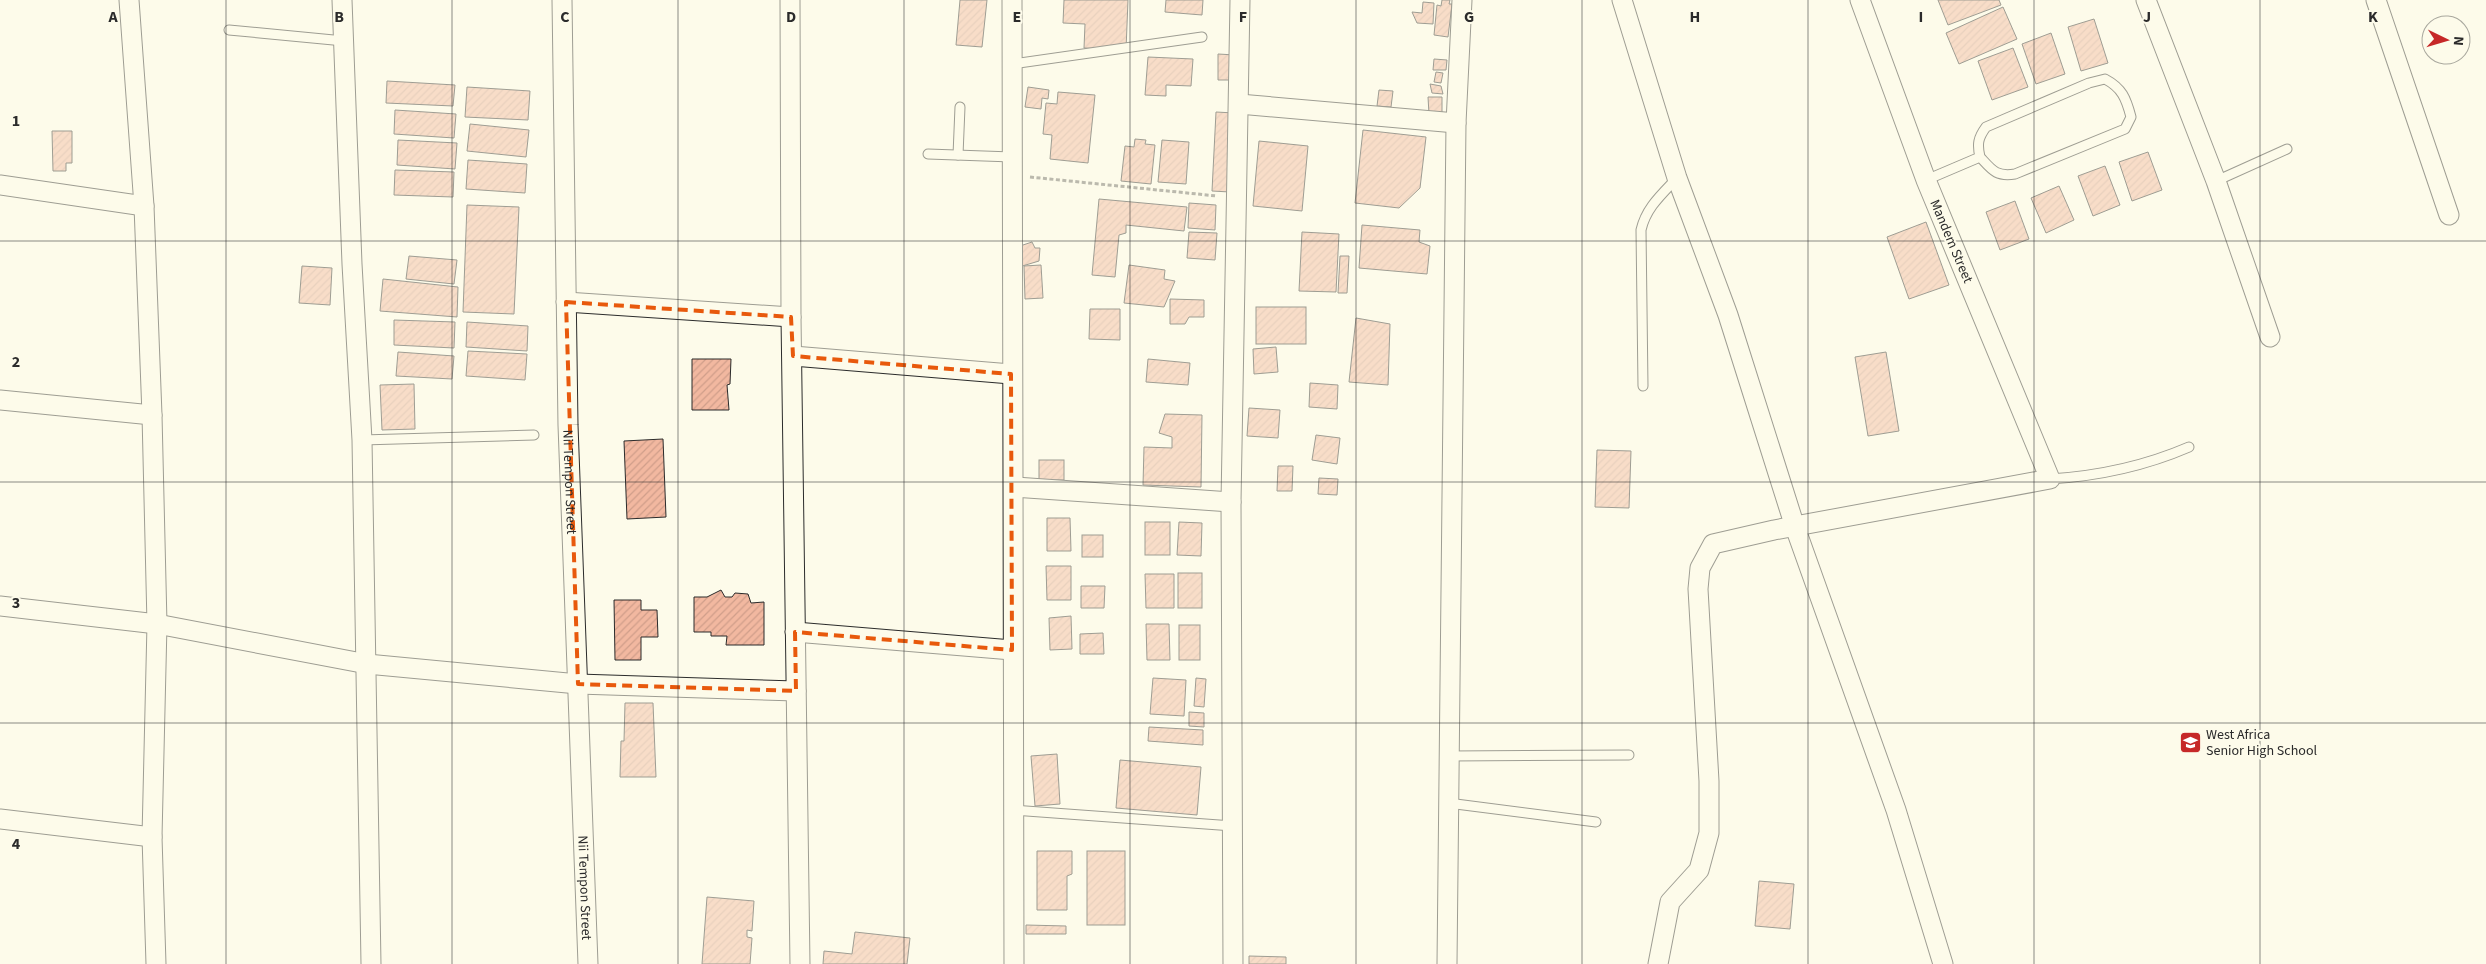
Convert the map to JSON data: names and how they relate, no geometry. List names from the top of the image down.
{
  "streets": {
    "street": ["Mandem Street", "Nii Tempon Street"]
  },
  "places": {
    "school or university": ["West Africa Senior High School"]
  },
  "north": "right",
  "grid": {
    "columns": [
      "A",
      "B",
      "C",
      "D",
      "E",
      "F",
      "G",
      "H",
      "I",
      "J",
      "K"
    ],
    "rows": [
      "1",
      "2",
      "3",
      "4"
    ]
  }
}
